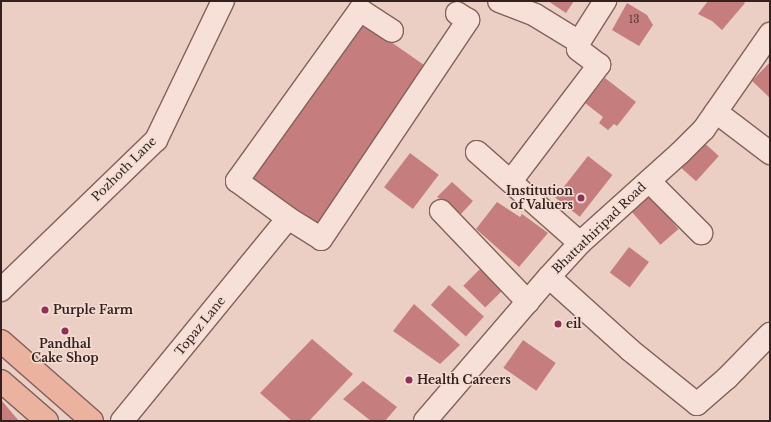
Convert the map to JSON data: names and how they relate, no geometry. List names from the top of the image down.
{
  "streets": {
    "street": ["Pozhoth Lane", "Bhattathiripad Road", "Topaz Lane"]
  },
  "places": [
    "Institution of Valuers",
    "Purple Farm",
    "eil",
    "Pandhal Cake Shop",
    "Health Careers"
  ],
  "house_numbers": ["13"]
}
